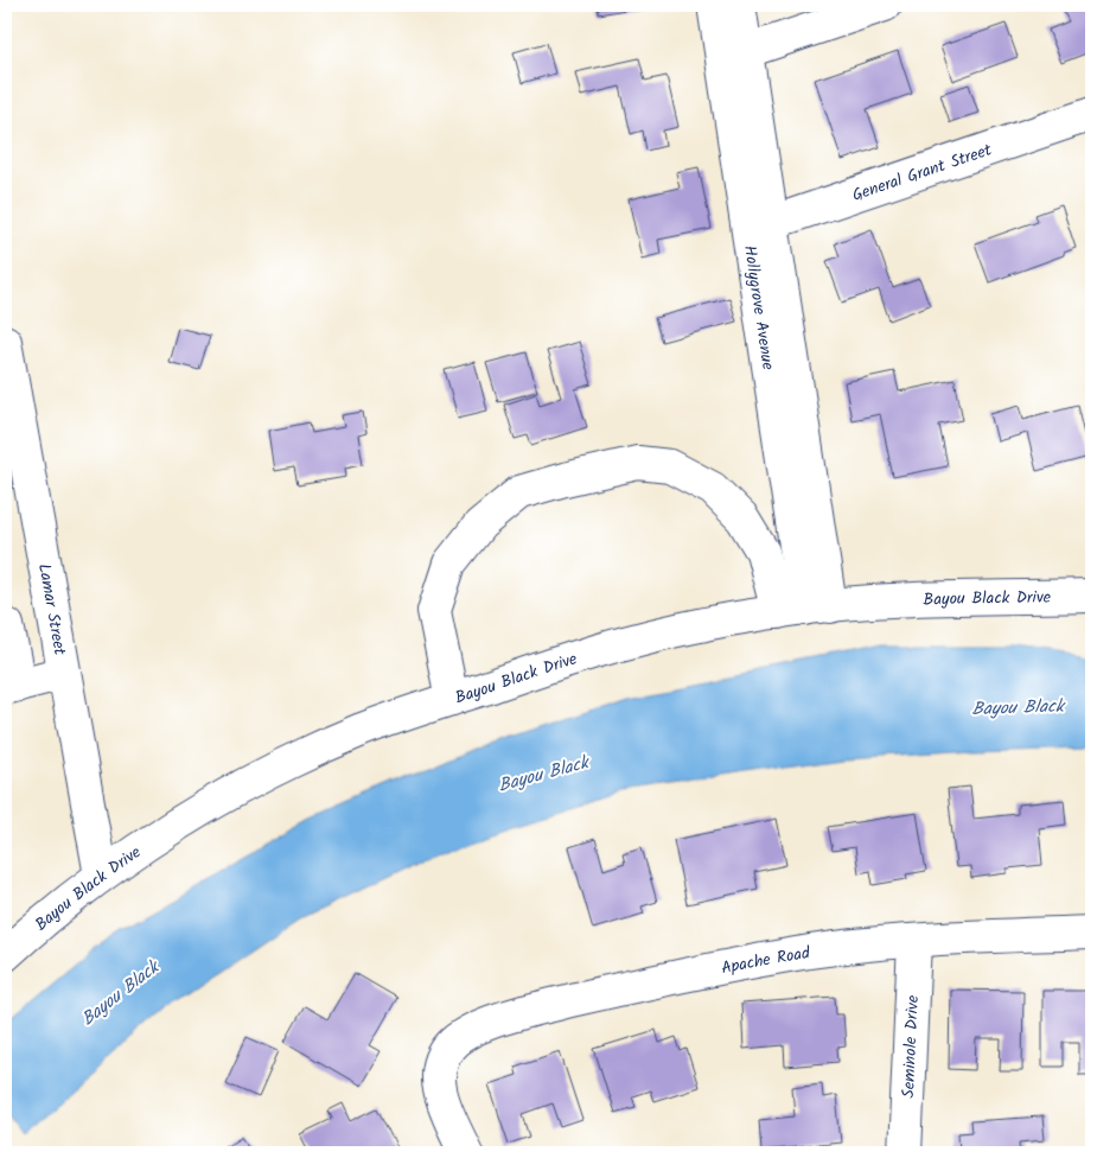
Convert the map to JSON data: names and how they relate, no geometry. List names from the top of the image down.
{
  "streets": {
    "street": [
      "General Grant Street",
      "Hollygrove Avenue",
      "Bayou Black Drive",
      "Lamar Street",
      "Apache Road",
      "Seminole Drive"
    ]
  },
  "crossings": [
    ["General Grant Street", "Hollygrove Avenue"],
    ["Hollygrove Avenue", "Bayou Black Drive"],
    ["Bayou Black Drive", "Lamar Street"],
    ["Apache Road", "Seminole Drive"]
  ],
  "water": ["Bayou Black"]
}
